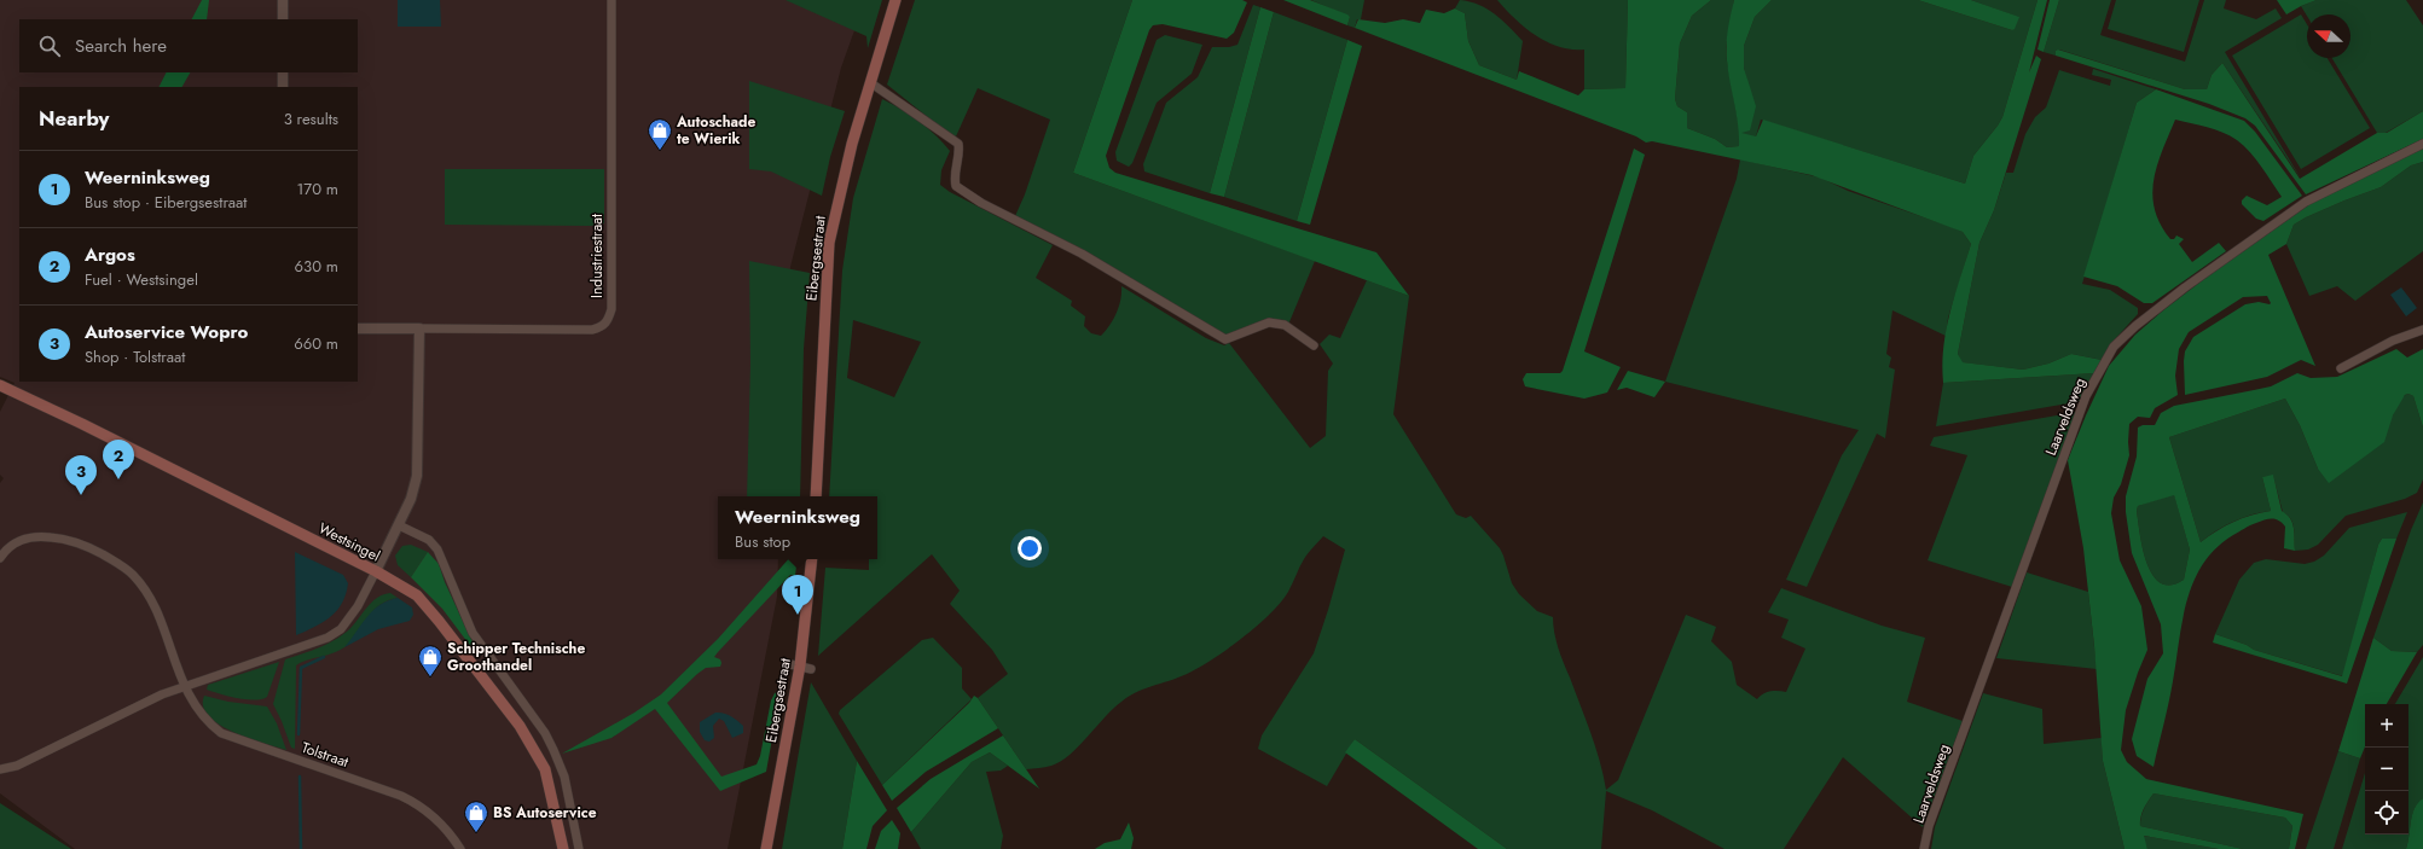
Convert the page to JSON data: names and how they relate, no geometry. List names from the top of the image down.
{
  "streets": {
    "main road": ["Eibergsestraat", "Westsingel"],
    "street": ["Industriestraat", "Laarveldsweg", "Tolstraat"]
  },
  "places": {
    "shop": ["Autoschade te Wierik", "Schipper Technische Groothandel", "BS Autoservice"]
  },
  "north": "left",
  "page": {
    "search": "Search here",
    "heading": ["Nearby", "3 results"],
    "list": [
      {
        "mark": "1",
        "name": "Weerninksweg",
        "note": "Bus stop · Eibergsestraat",
        "value": "170 m"
      },
      {
        "mark": "2",
        "name": "Argos",
        "note": "Fuel · Westsingel",
        "value": "630 m"
      },
      {
        "mark": "3",
        "name": "Autoservice Wopro",
        "note": "Shop · Tolstraat",
        "value": "660 m"
      }
    ],
    "pins": ["2", "3", "1"],
    "popup": ["Weerninksweg", "Bus stop"],
    "map_buttons": ["+", "−"]
  }
}
